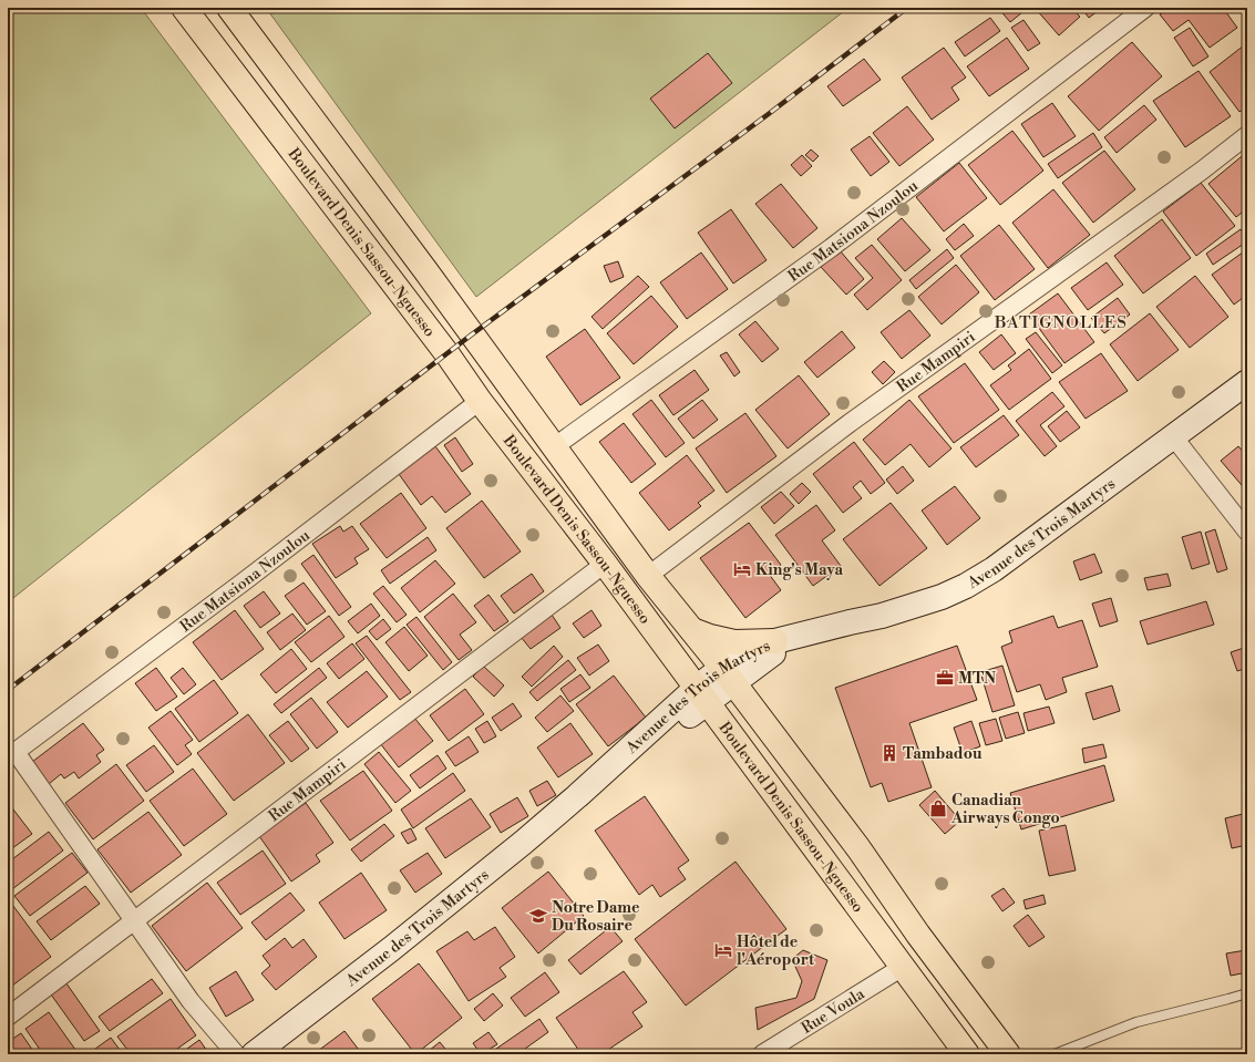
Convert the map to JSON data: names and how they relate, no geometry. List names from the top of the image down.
{
  "streets": {
    "main road": ["Boulevard Denis Sassou-Nguesso", "Avenue des Trois Martyrs"],
    "street": ["Rue Matsiona Nzoulou", "Rue Mampiri", "Rue Voula"]
  },
  "crossings": [
    ["Rue Matsiona Nzoulou", "Boulevard Denis Sassou-Nguesso"],
    ["Boulevard Denis Sassou-Nguesso", "Rue Mampiri"],
    ["Boulevard Denis Sassou-Nguesso", "Avenue des Trois Martyrs"],
    ["Boulevard Denis Sassou-Nguesso", "Rue Voula"]
  ],
  "districts": ["BATIGNOLLES"],
  "places": {
    "hotel": ["King's Maya", "Hôtel de l'Aéroport"],
    "office": ["MTN"],
    "building": ["Tambadou"],
    "shop": ["Canadian Airways Congo"],
    "school or university": ["Notre Dame Du Rosaire"]
  }
}
